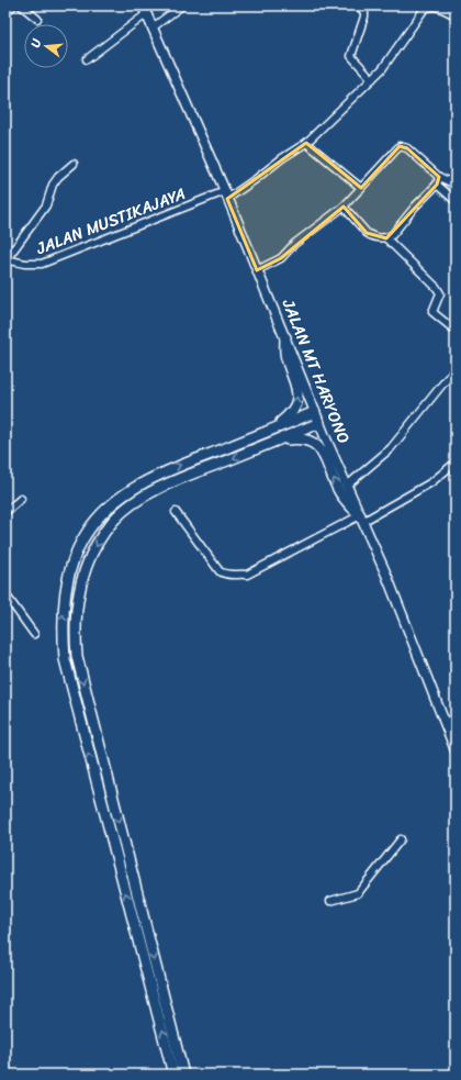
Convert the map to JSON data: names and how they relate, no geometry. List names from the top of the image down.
{
  "streets": {
    "main road": ["JALAN MT HARYONO"],
    "street": ["JALAN MUSTIKAJAYA"]
  },
  "crossings": [
    ["JALAN MUSTIKAJAYA", "JALAN MT HARYONO"]
  ],
  "north": "left"
}
